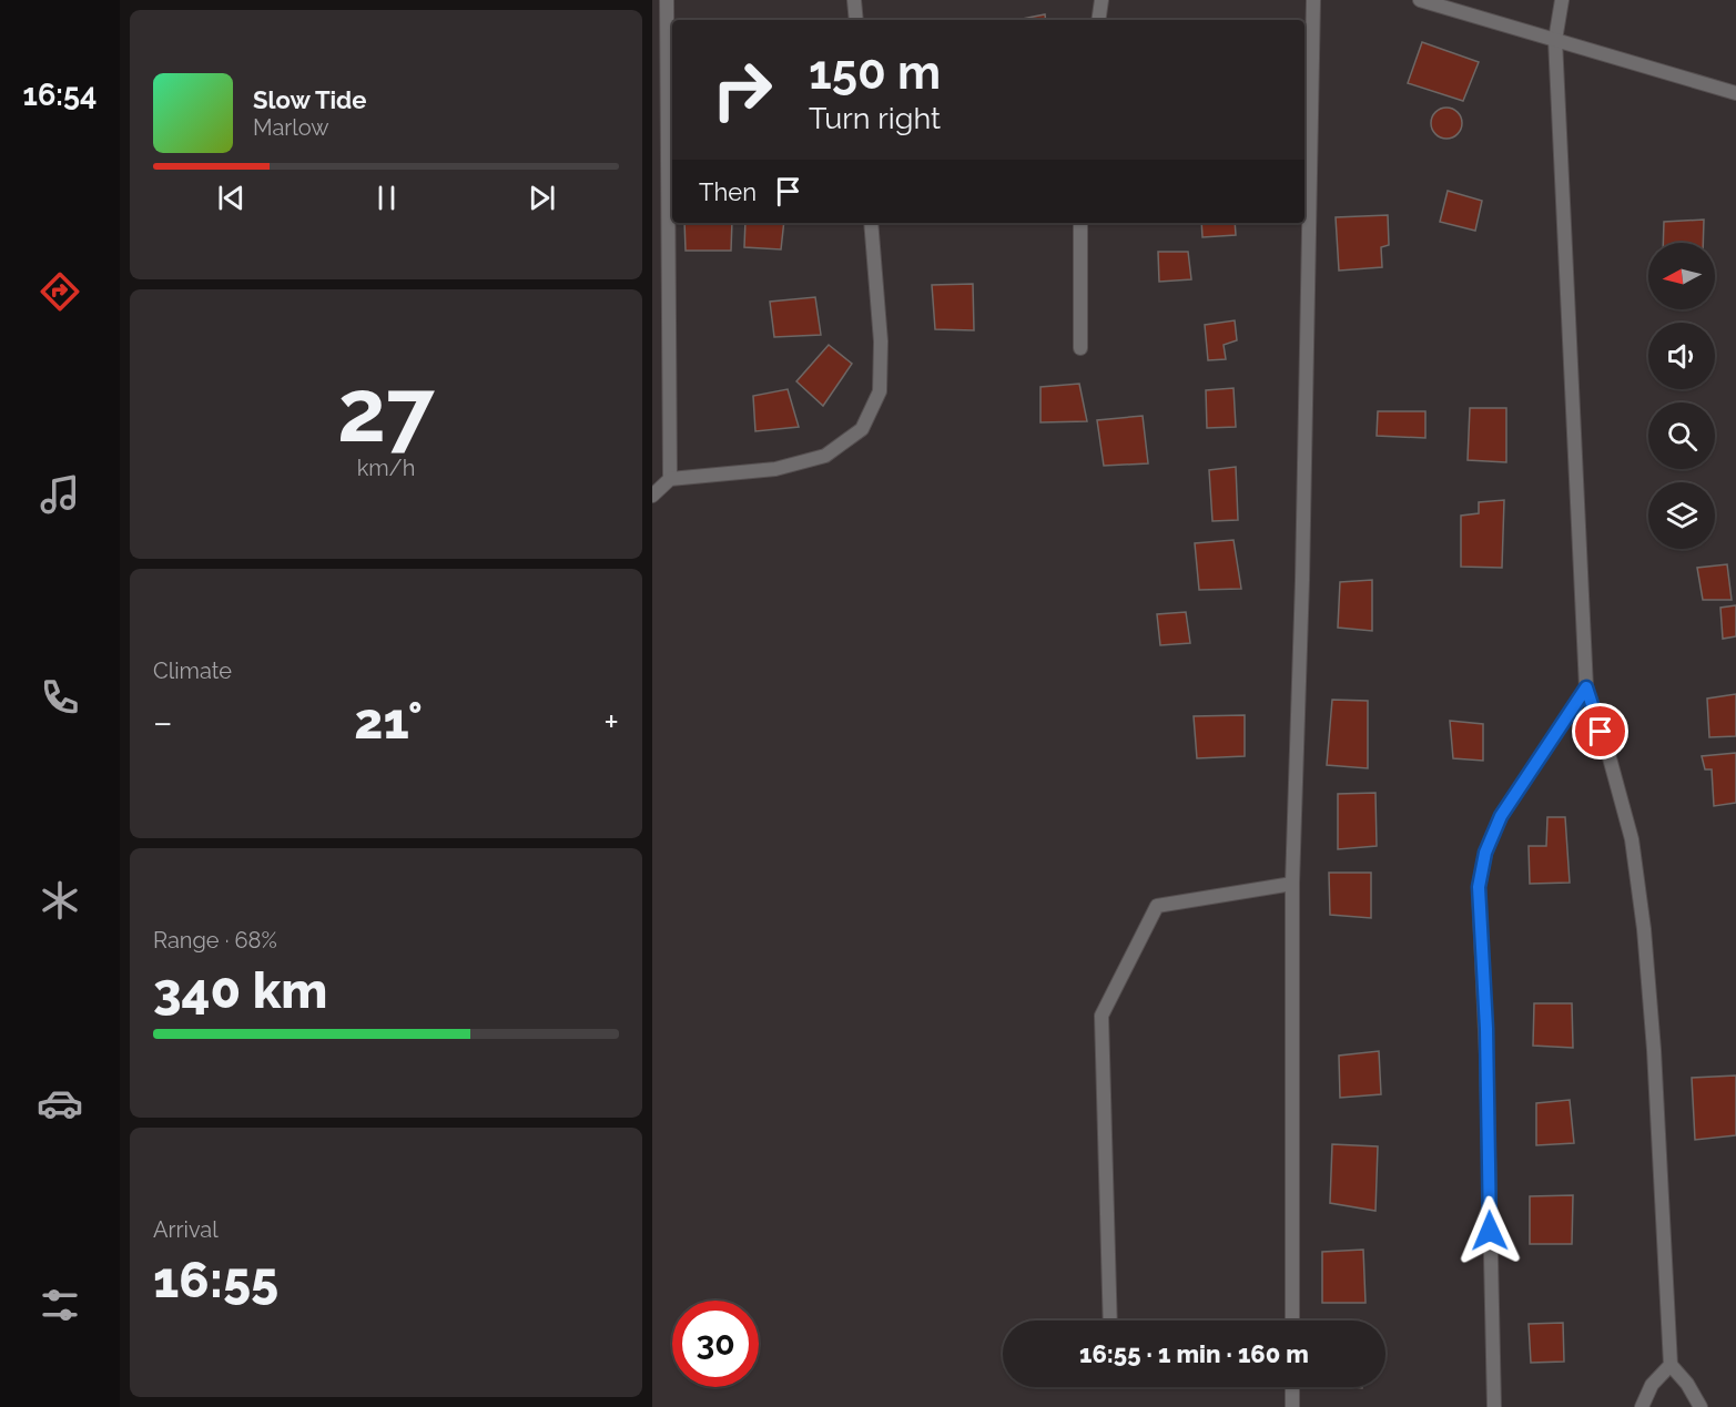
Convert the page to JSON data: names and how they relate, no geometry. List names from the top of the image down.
{
  "north": "left",
  "page": {
    "tabs": "16:54",
    "turn": ["150 m", "Turn right"],
    "song": ["Slow Tide", "Marlow"],
    "then": "Then",
    "tile": [
      ["27", "km/h"],
      "Climate",
      ["Range · 68%", "340 km"],
      ["Arrival", "16:55"]
    ],
    "heat": ["−", "21°", "+"],
    "limit": "30",
    "trip": "16:55 · 1 min · 160 m"
  }
}
